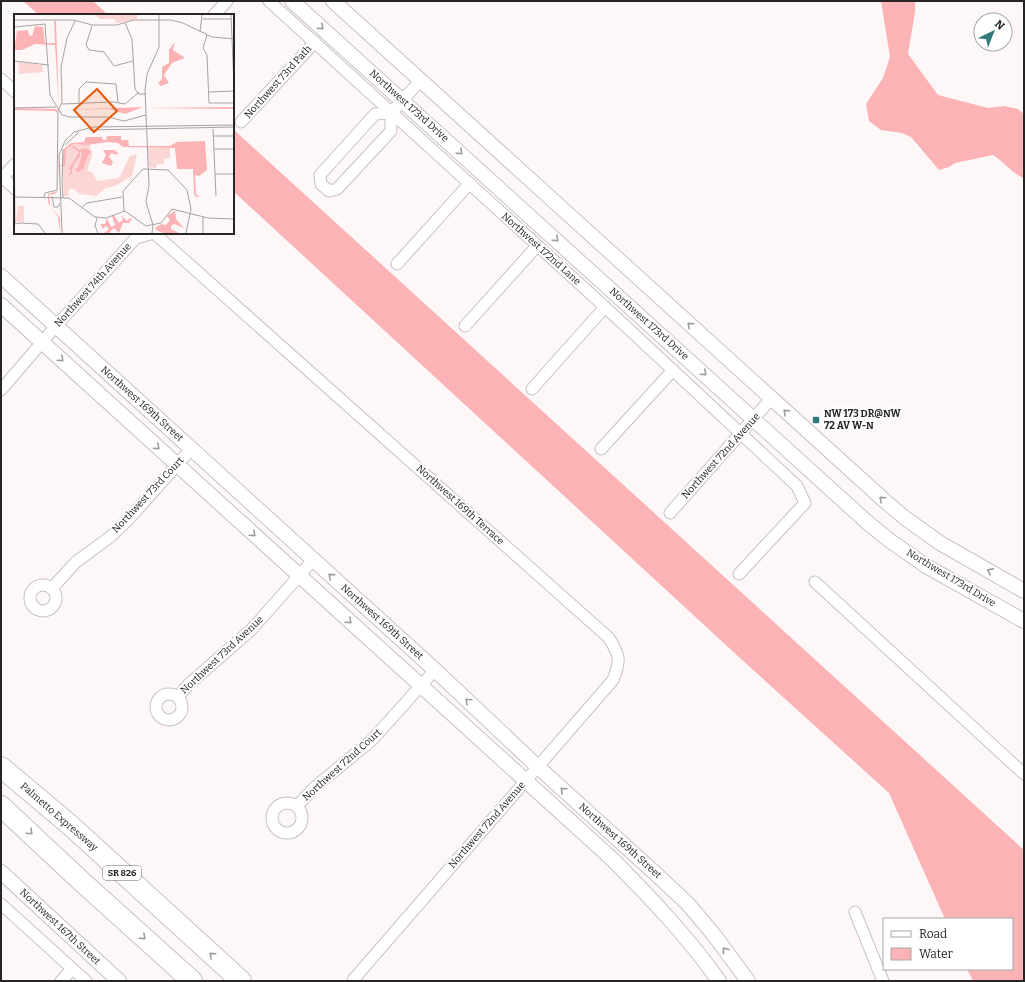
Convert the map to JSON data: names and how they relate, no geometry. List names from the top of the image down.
{
  "streets": {
    "highway": ["Palmetto Expressway", "SR 826"],
    "street": [
      "Northwest 73rd Path",
      "Northwest 173rd Drive",
      "Northwest 172nd Lane",
      "Northwest 74th Avenue",
      "Northwest 169th Street",
      "Northwest 72nd Avenue",
      "Northwest 73rd Court",
      "Northwest 169th Terrace",
      "Northwest 73rd Avenue",
      "Northwest 72nd Court",
      "Northwest 167th Street"
    ]
  },
  "crossings": [
    ["Northwest 73rd Path", "Northwest 172nd Lane"],
    ["Northwest 173rd Drive", "Northwest 72nd Avenue"],
    ["Northwest 172nd Lane", "Northwest 72nd Avenue"],
    ["Northwest 74th Avenue", "Northwest 169th Street"],
    ["Northwest 74th Avenue", "Northwest 169th Terrace"],
    ["Northwest 169th Street", "Northwest 72nd Avenue"],
    ["Northwest 169th Street", "Northwest 73rd Court"],
    ["Northwest 169th Street", "Northwest 73rd Avenue"],
    ["Northwest 169th Street", "Northwest 72nd Court"],
    ["Northwest 72nd Avenue", "Northwest 169th Terrace"]
  ],
  "places": {
    "transit": ["NW 173 DR@NW 72 AV W-N"]
  },
  "legend": ["Road", "Water"],
  "north": "top right"
}
